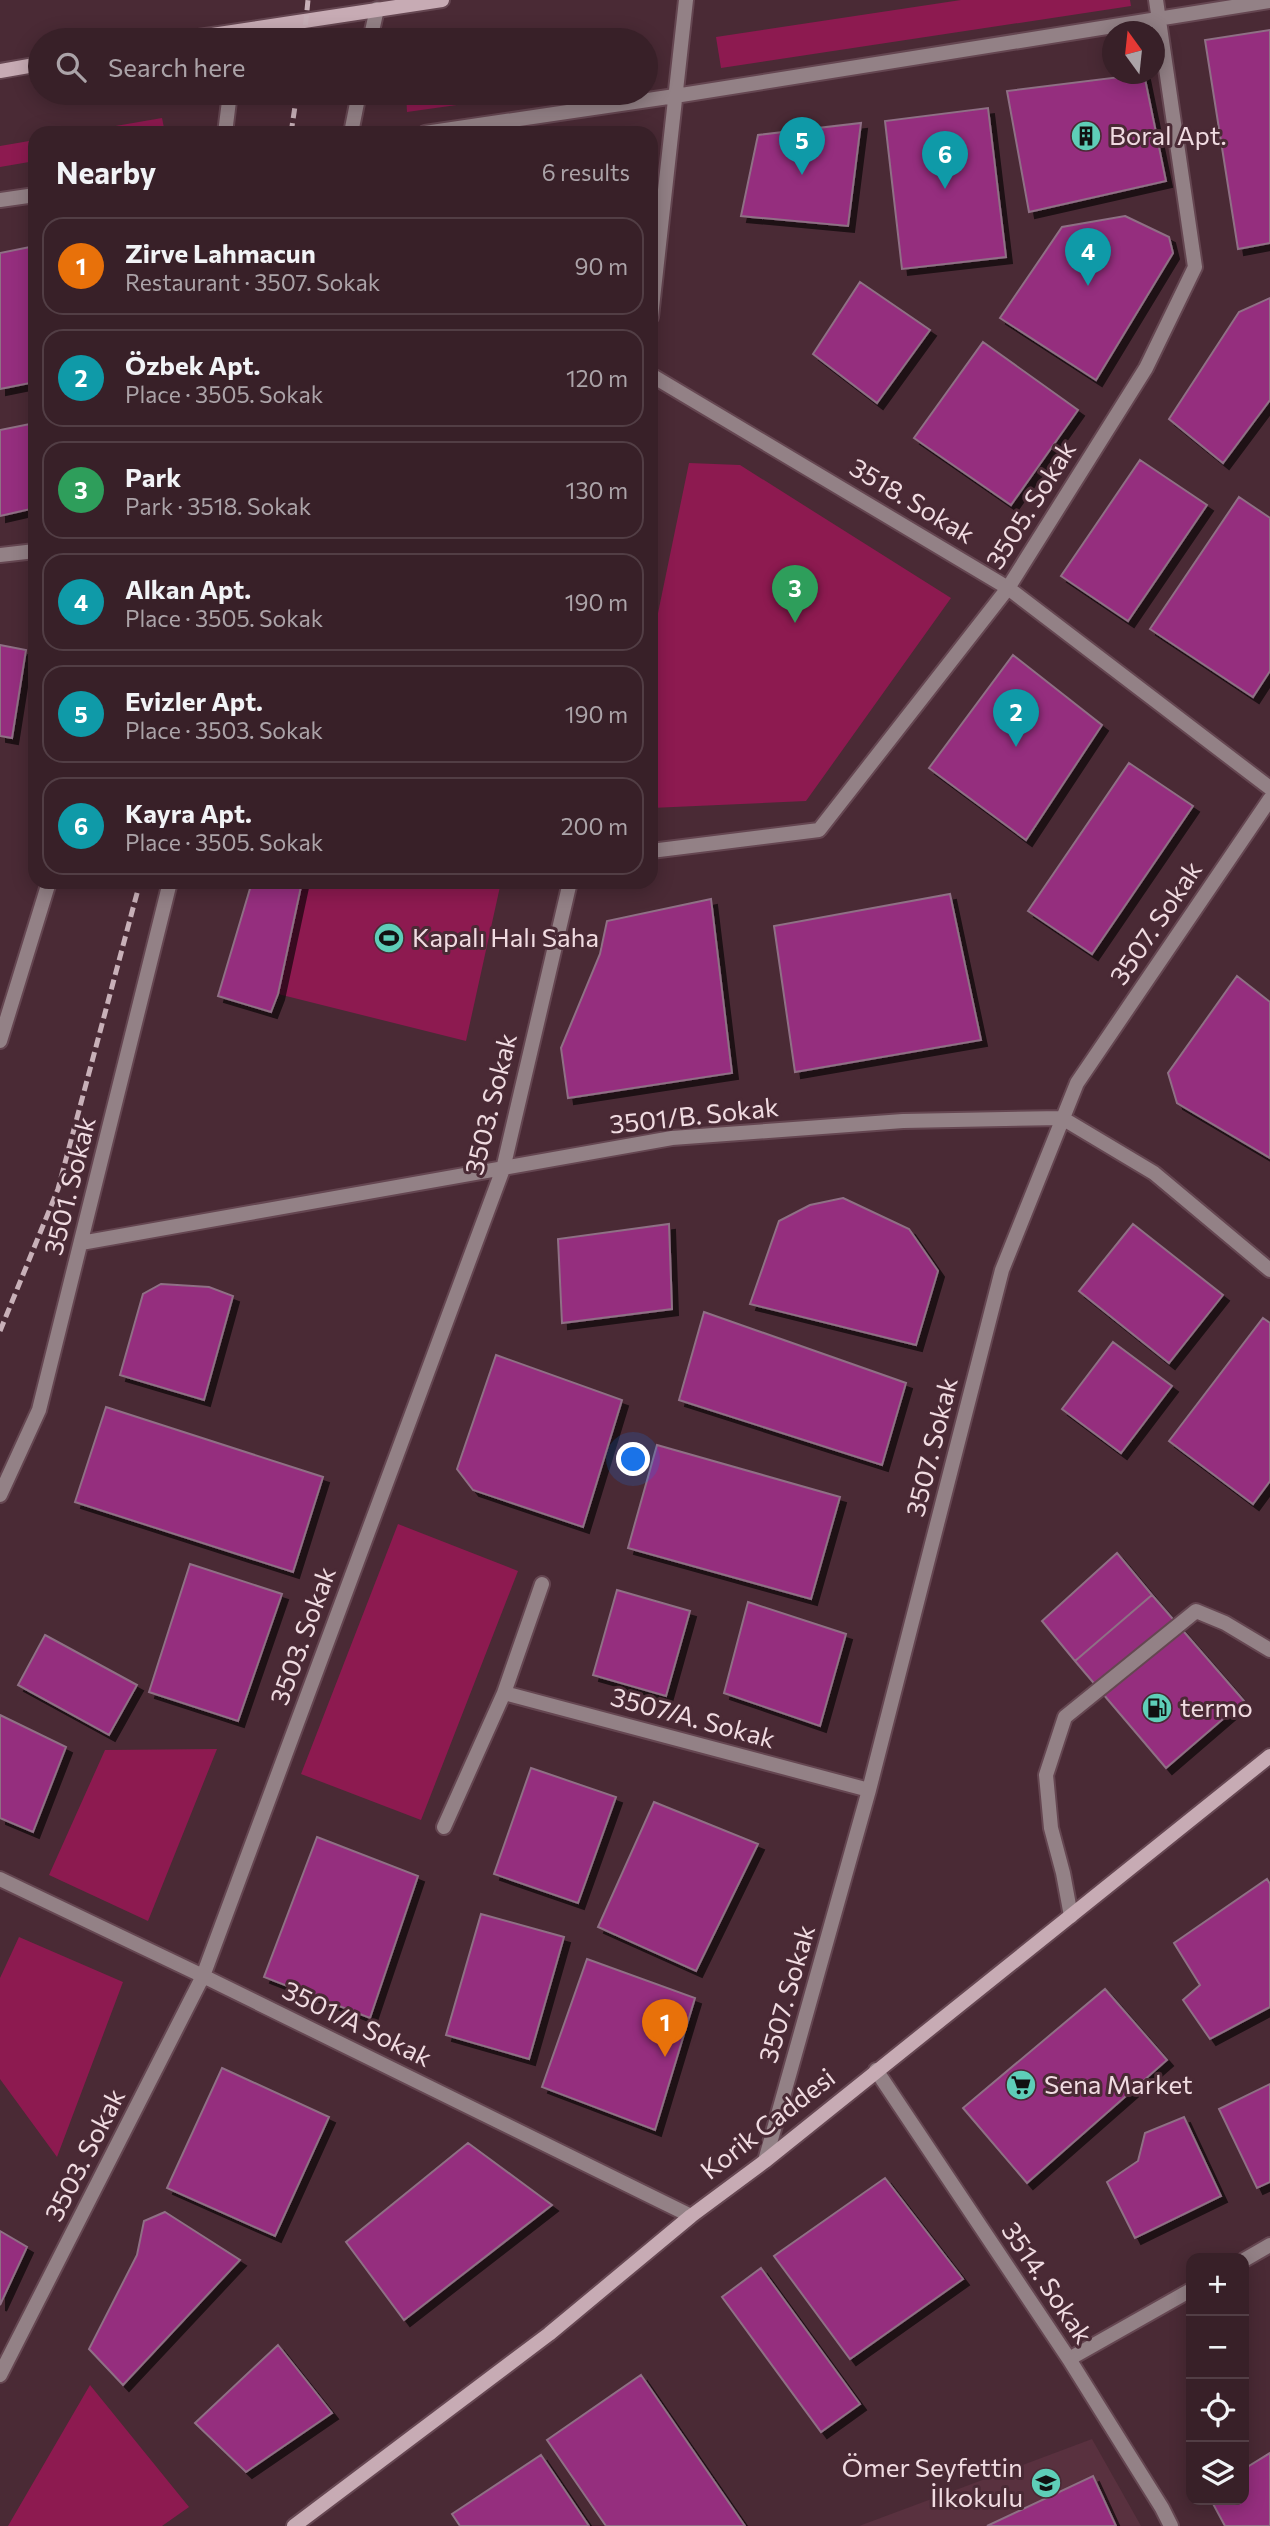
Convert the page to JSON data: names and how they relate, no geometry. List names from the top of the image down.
{
  "streets": {
    "main road": ["Korik Caddesi"],
    "street": [
      "3518. Sokak",
      "3505. Sokak",
      "3507. Sokak",
      "3503. Sokak",
      "3501/B. Sokak",
      "3501. Sokak",
      "3507/A. Sokak",
      "3501/A Sokak",
      "3514. Sokak"
    ]
  },
  "crossings": [
    ["3518. Sokak", "3505. Sokak"],
    ["3507. Sokak", "3501/B. Sokak"],
    ["3507. Sokak", "3507/A. Sokak"],
    ["3507. Sokak", "Korik Caddesi"],
    ["3503. Sokak", "3501/B. Sokak"],
    ["3503. Sokak", "3501/A Sokak"],
    ["3501/B. Sokak", "3501. Sokak"],
    ["3501/A Sokak", "Korik Caddesi"],
    ["Korik Caddesi", "3514. Sokak"]
  ],
  "places": {
    "building": ["Boral Apt."],
    "sports": ["Kapalı Halı Saha"],
    "fuel station": ["termo"],
    "supermarket": ["Sena Market"],
    "school or university": ["Ömer Seyfettin İlkokulu"]
  },
  "north": "top",
  "page": {
    "search": "Search here",
    "pins": [
      "5",
      "6",
      "4",
      "3",
      "2",
      "1"
    ],
    "heading": ["Nearby", "6 results"],
    "list": [
      {
        "mark": "1",
        "name": "Zirve Lahmacun",
        "note": "Restaurant · 3507. Sokak",
        "value": "90 m"
      },
      {
        "mark": "2",
        "name": "Özbek Apt.",
        "note": "Place · 3505. Sokak",
        "value": "120 m"
      },
      {
        "mark": "3",
        "name": "Park",
        "note": "Park · 3518. Sokak",
        "value": "130 m"
      },
      {
        "mark": "4",
        "name": "Alkan Apt.",
        "note": "Place · 3505. Sokak",
        "value": "190 m"
      },
      {
        "mark": "5",
        "name": "Evizler Apt.",
        "note": "Place · 3503. Sokak",
        "value": "190 m"
      },
      {
        "mark": "6",
        "name": "Kayra Apt.",
        "note": "Place · 3505. Sokak",
        "value": "200 m"
      }
    ],
    "map_buttons": ["+", "−"]
  }
}
